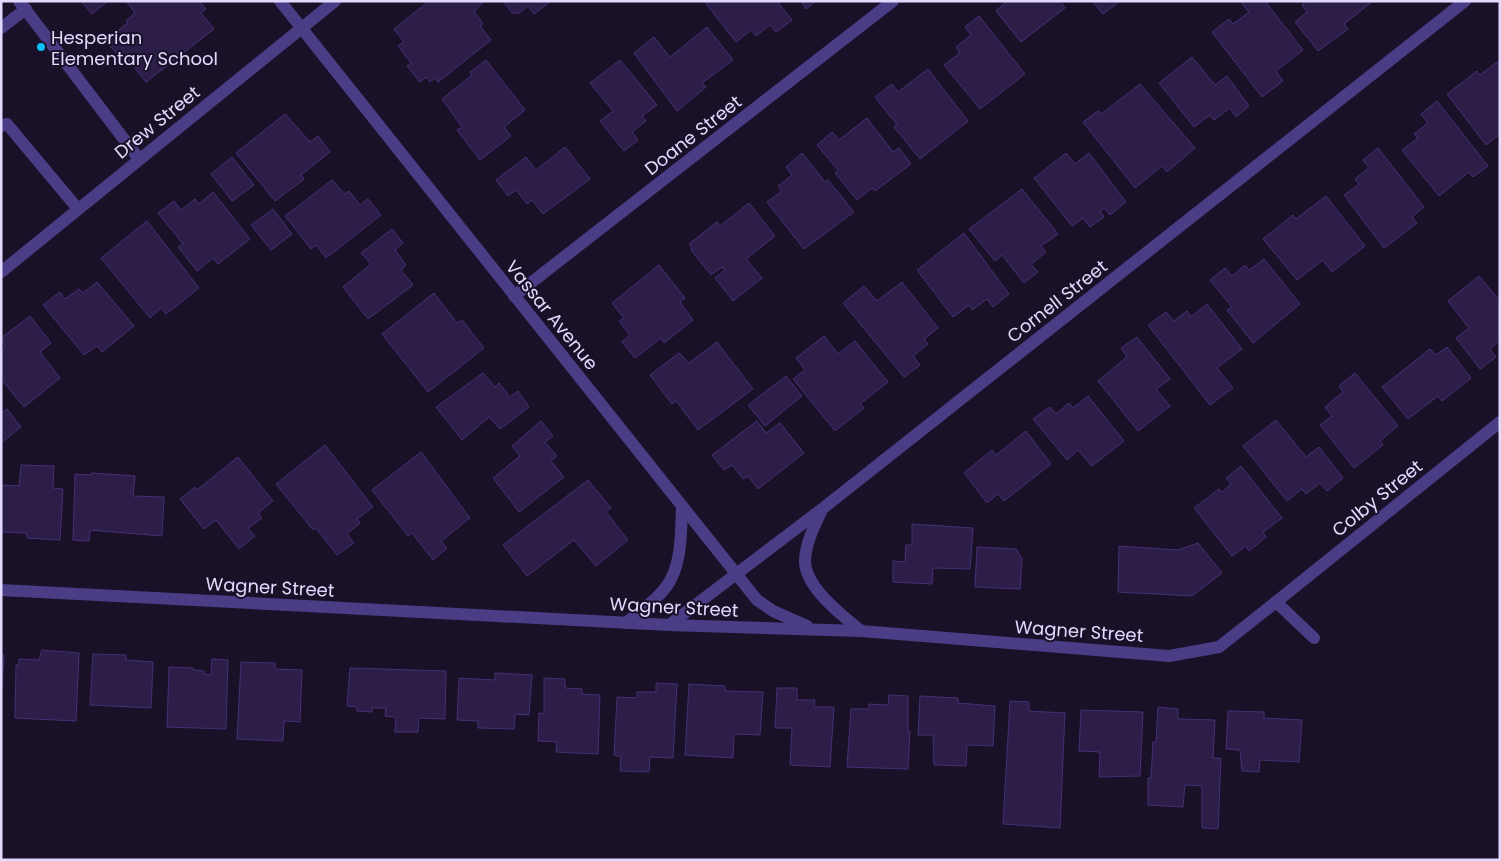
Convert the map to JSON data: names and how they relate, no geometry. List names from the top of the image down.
{
  "streets": {
    "street": [
      "Drew Street",
      "Doane Street",
      "Cornell Street",
      "Vassar Avenue",
      "Colby Street",
      "Wagner Street"
    ]
  },
  "crossings": [
    ["Drew Street", "Vassar Avenue"],
    ["Doane Street", "Vassar Avenue"],
    ["Cornell Street", "Vassar Avenue"],
    ["Cornell Street", "Wagner Street"],
    ["Vassar Avenue", "Wagner Street"],
    ["Colby Street", "Wagner Street"]
  ],
  "places": ["Hesperian Elementary School"]
}
